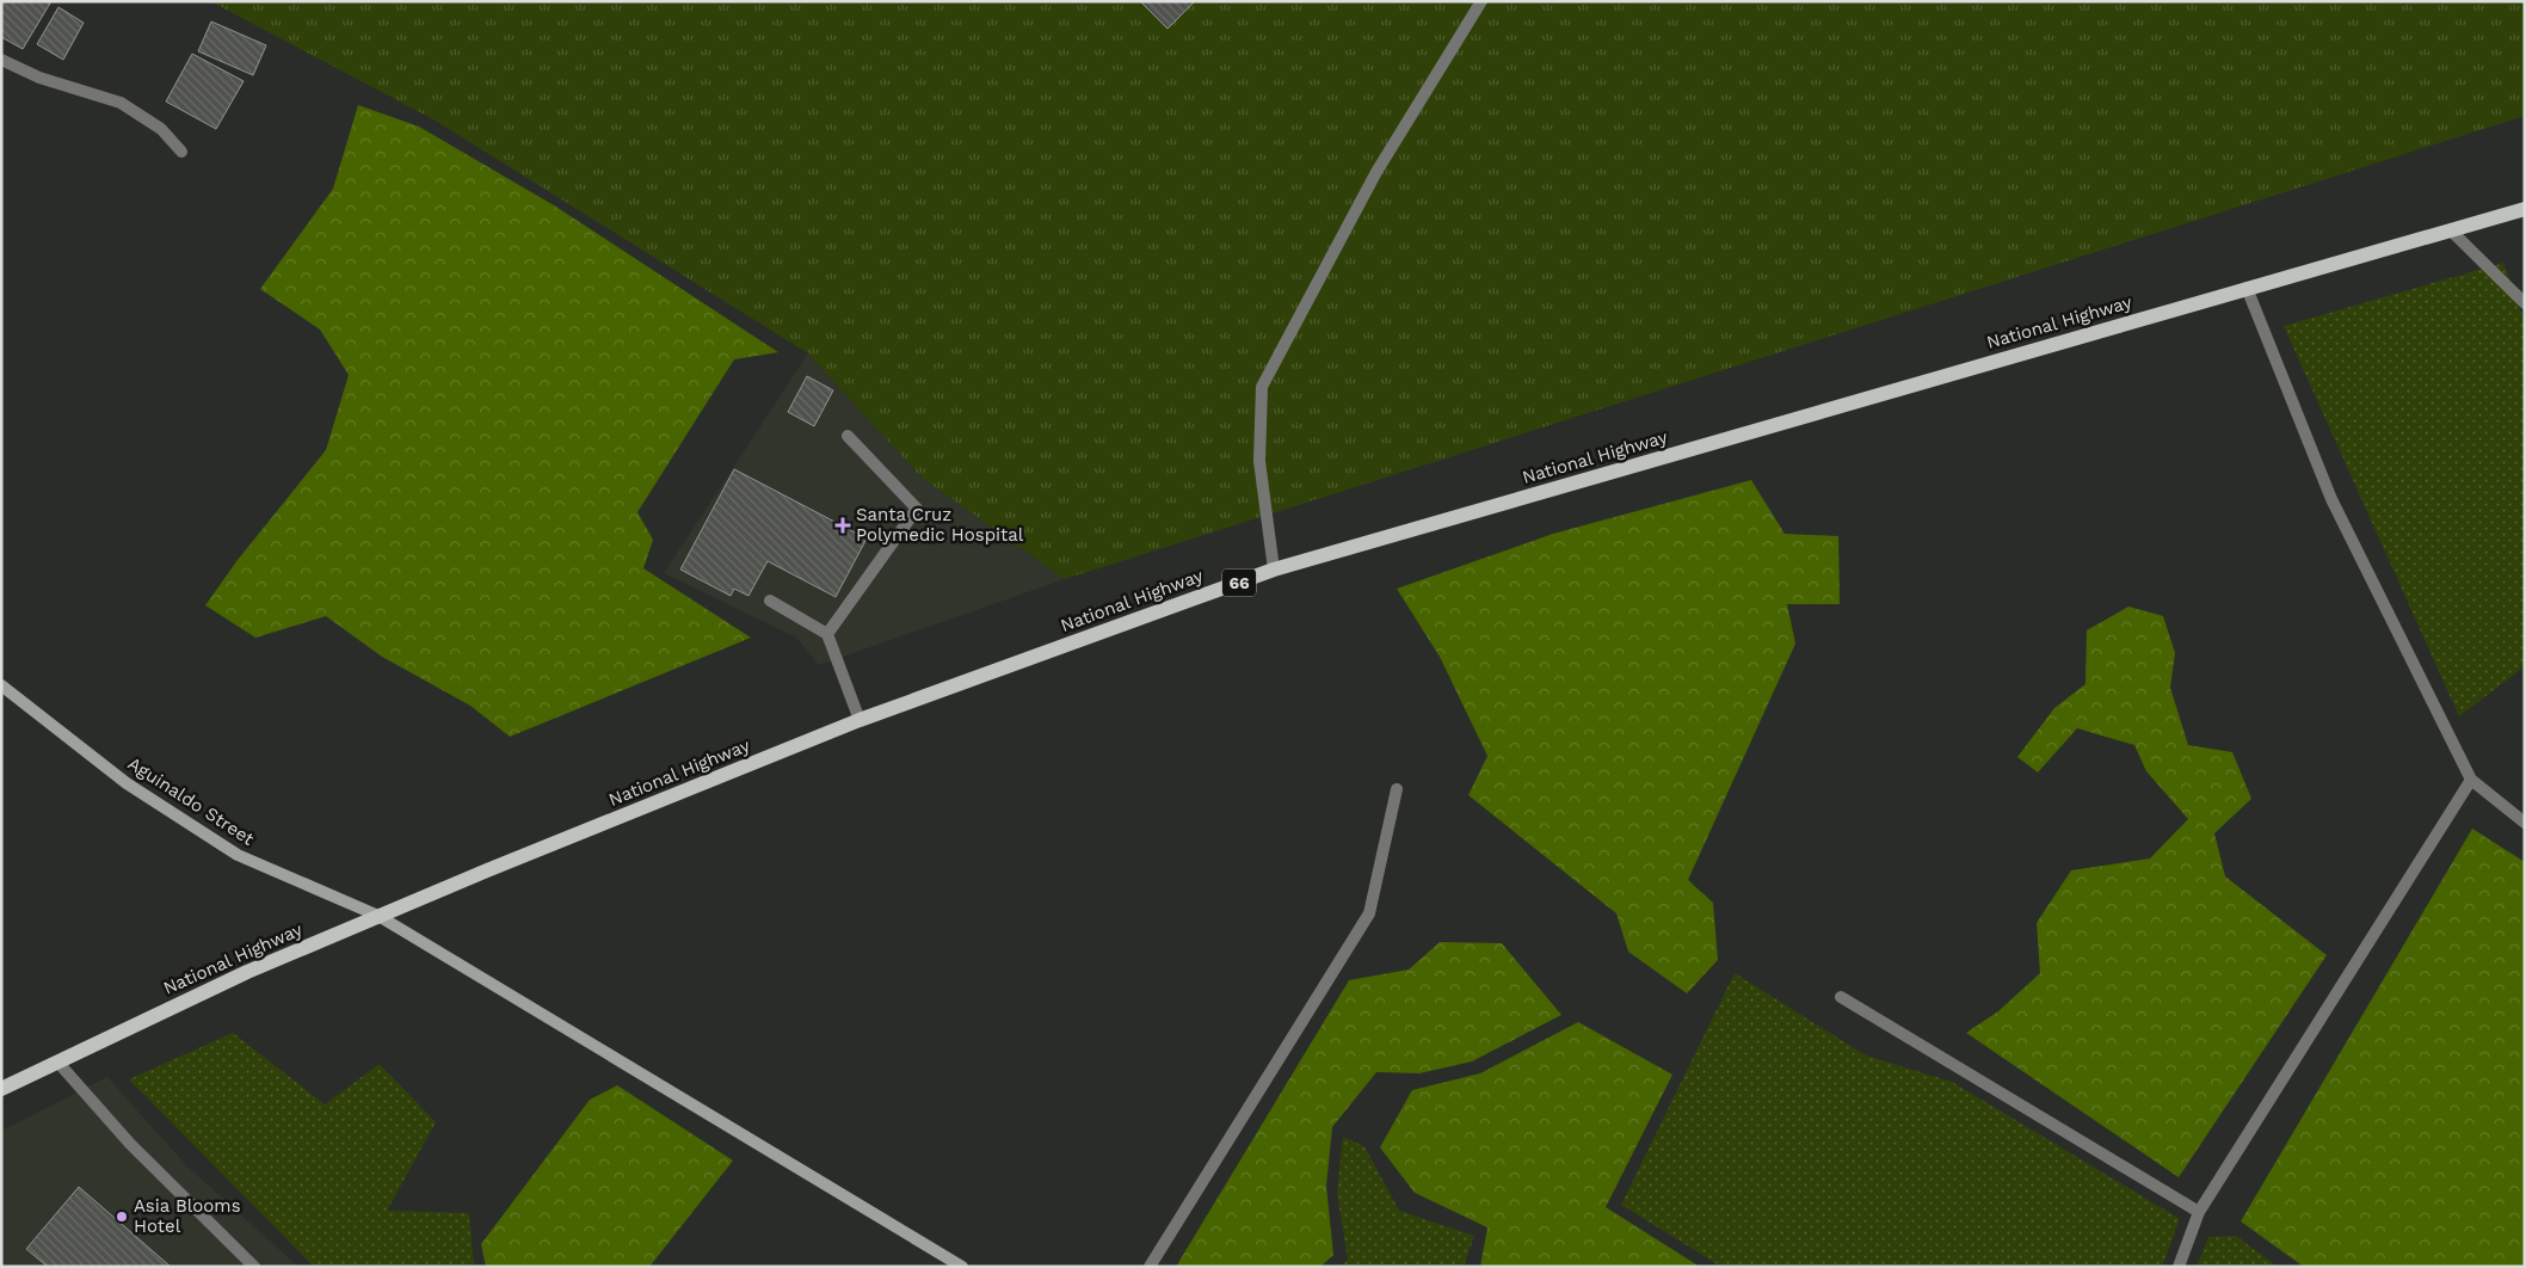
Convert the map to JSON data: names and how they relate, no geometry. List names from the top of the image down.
{
  "streets": {
    "main road": ["National Highway", "66"],
    "street": ["Aguinaldo Street"]
  },
  "crossings": [
    ["National Highway", "Aguinaldo Street"]
  ],
  "places": {
    "health": ["Santa Cruz Polymedic Hospital"],
    "other": ["Asia Blooms Hotel"]
  }
}
